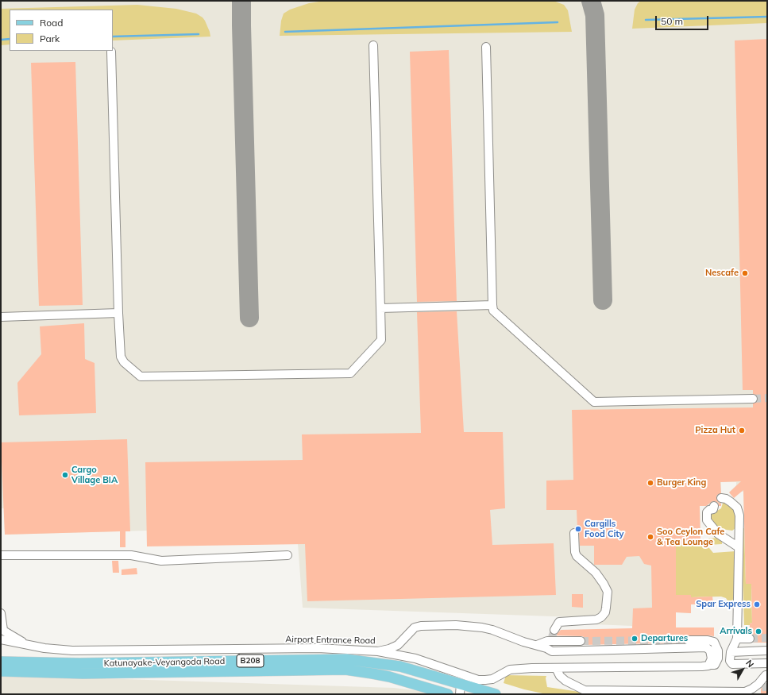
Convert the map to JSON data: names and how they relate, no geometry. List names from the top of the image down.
{
  "streets": {
    "main road": ["B208", "Katunayake-Veyangoda Road"],
    "lane": ["Airport Entrance Road"]
  },
  "places": [
    "Nescafe",
    "Pizza Hut",
    "Cargo Village BIA",
    "Burger King",
    "Cargills Food City",
    "Soo Ceylon Cafe & Tea Lounge",
    "Spar Express",
    "Arrivals",
    "Departures"
  ],
  "legend": ["Road", "Park"],
  "scale_bar": "50 m",
  "north": "top right"
}
